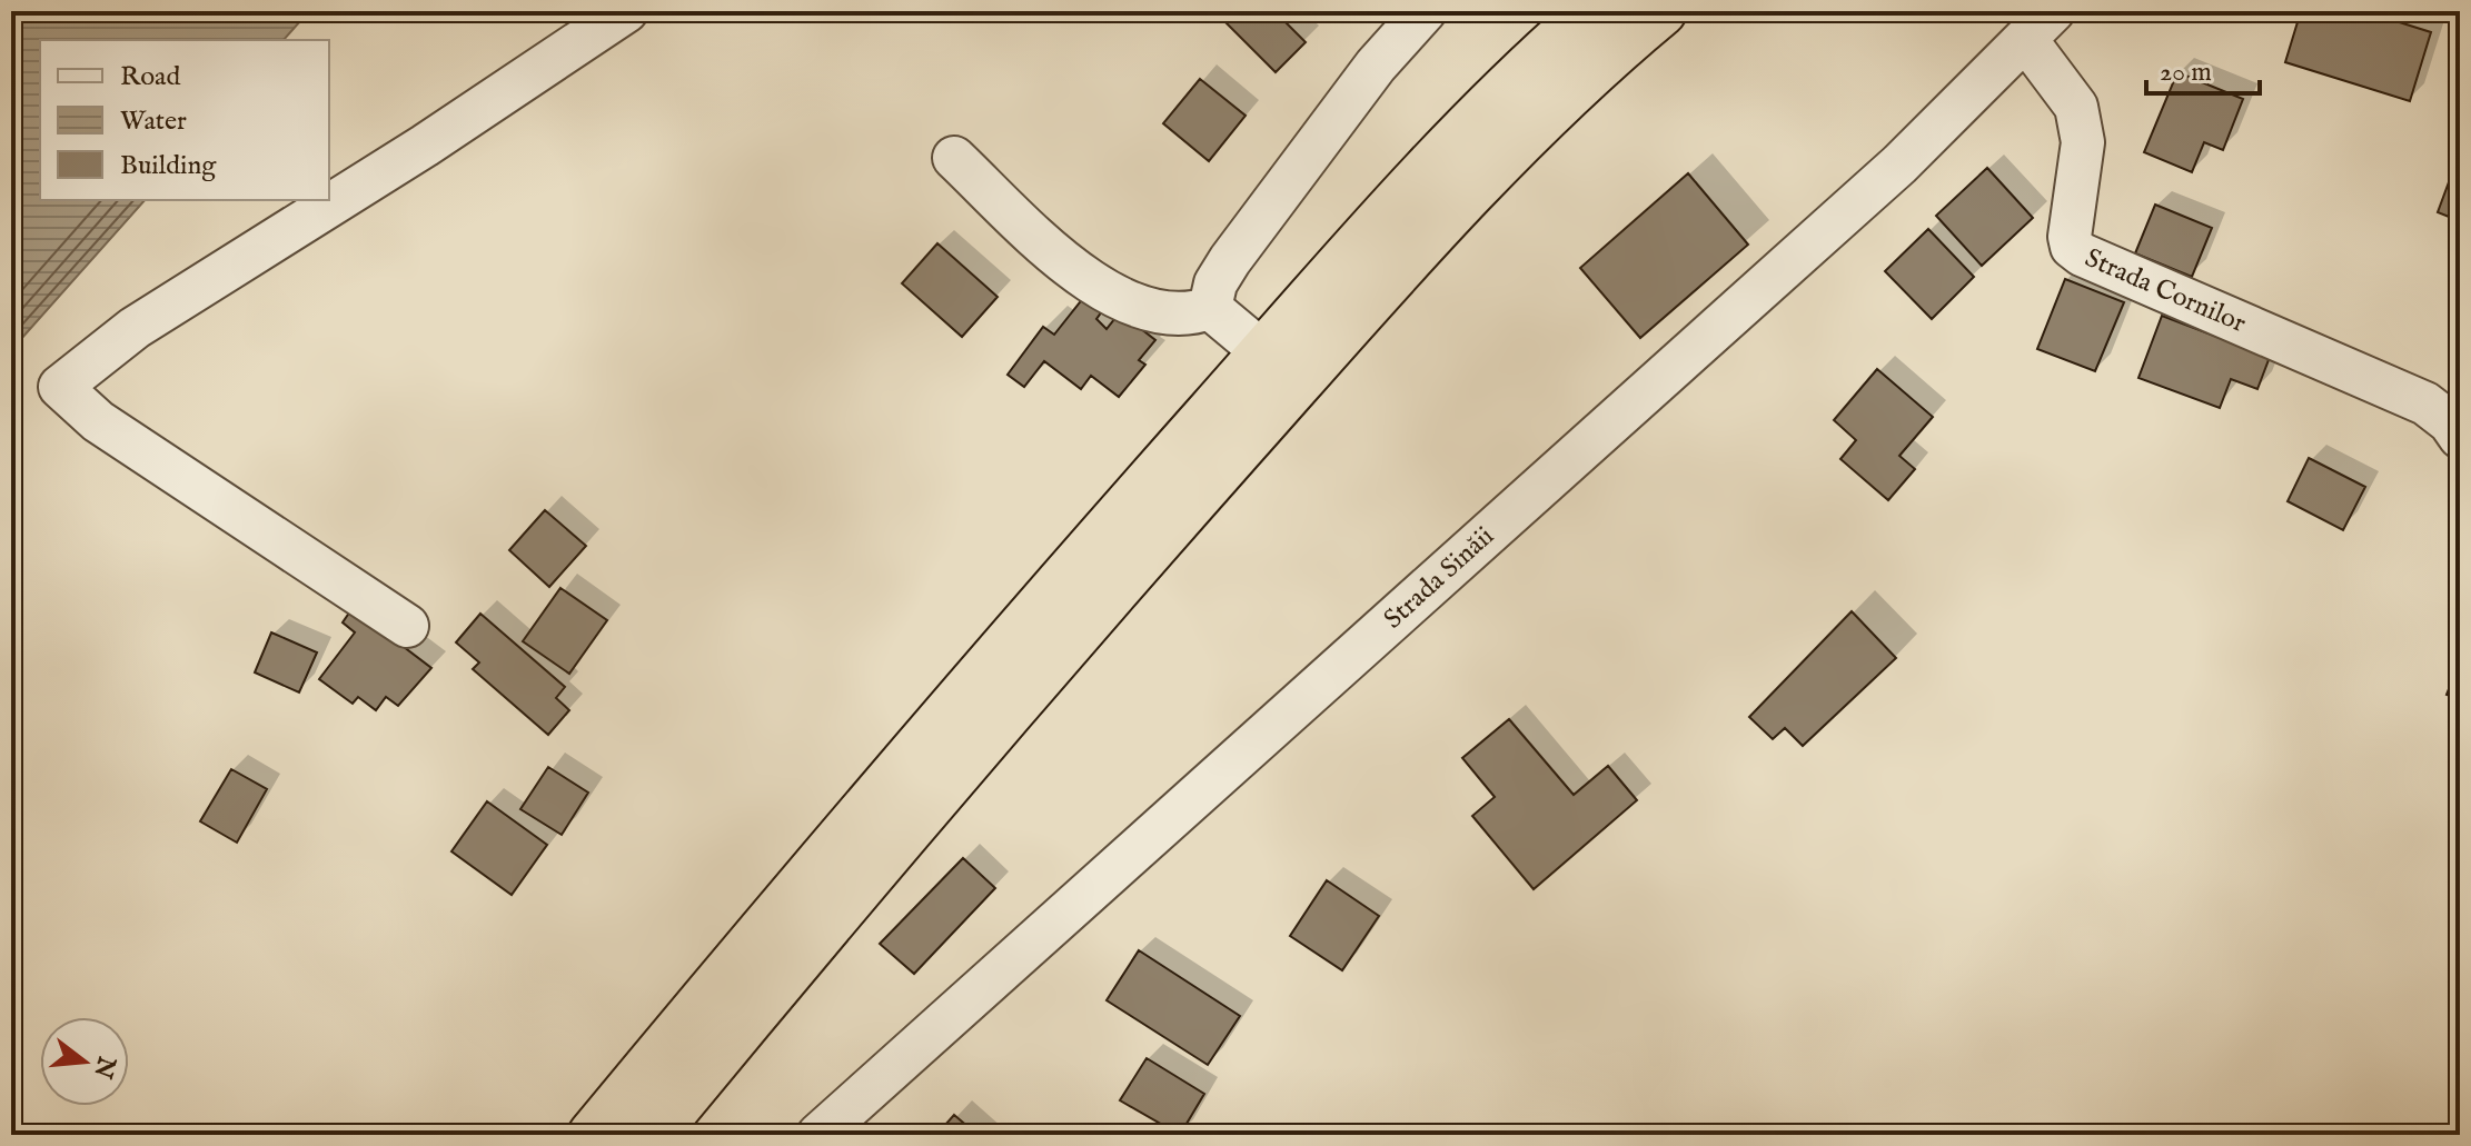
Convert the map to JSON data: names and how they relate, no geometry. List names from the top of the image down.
{
  "streets": {
    "street": ["Strada Cornilor", "Strada Sinăii"]
  },
  "crossings": [
    ["Strada Cornilor", "Strada Sinăii"]
  ],
  "legend": ["Road", "Water", "Building"],
  "scale_bar": "20 m",
  "north": "right"
}
